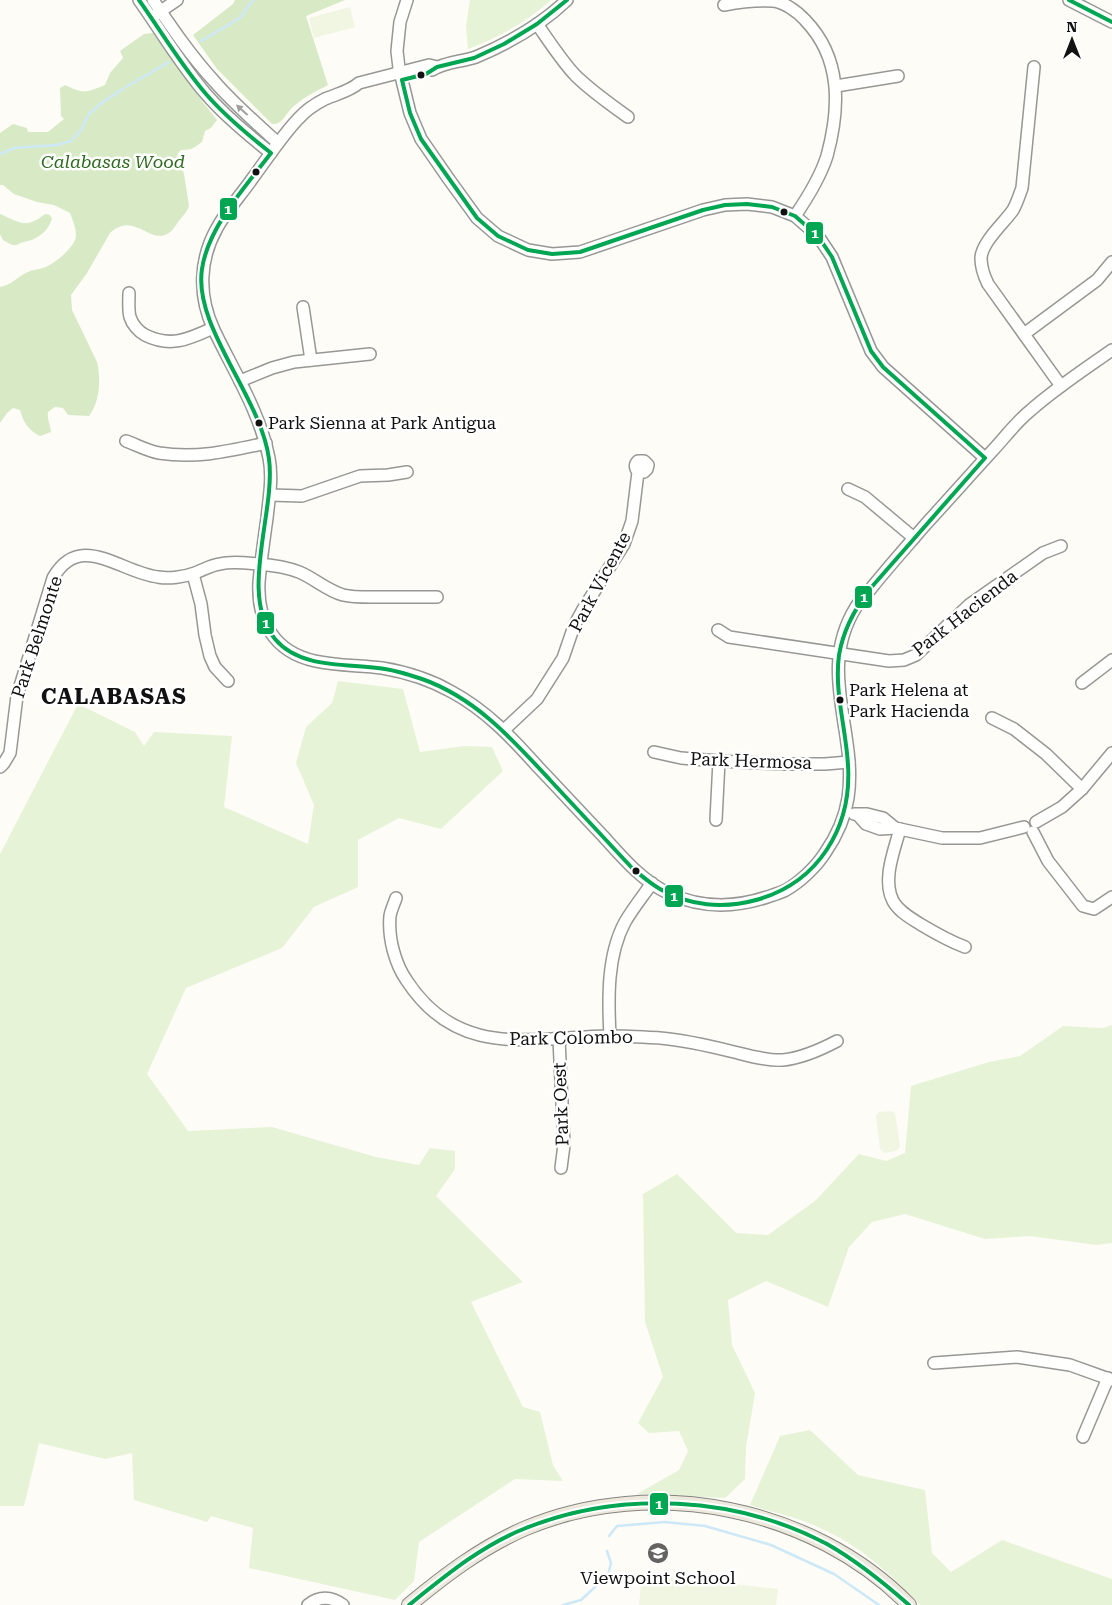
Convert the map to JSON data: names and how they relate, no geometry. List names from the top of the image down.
{
  "streets": {
    "street": [
      "Park Vicente",
      "Park Hacienda",
      "Park Belmonte",
      "Park Hermosa",
      "Park Colombo",
      "Park Oest"
    ]
  },
  "crossings": [
    ["Park Colombo", "Park Oest"]
  ],
  "districts": ["CALABASAS"],
  "parks": ["Calabasas Wood"],
  "places": {
    "other": ["Park Sienna at Park Antigua", "Park Helena at Park Hacienda"],
    "school or university": ["Viewpoint School"]
  },
  "lines": ["transit line 1"],
  "north": "top"
}
